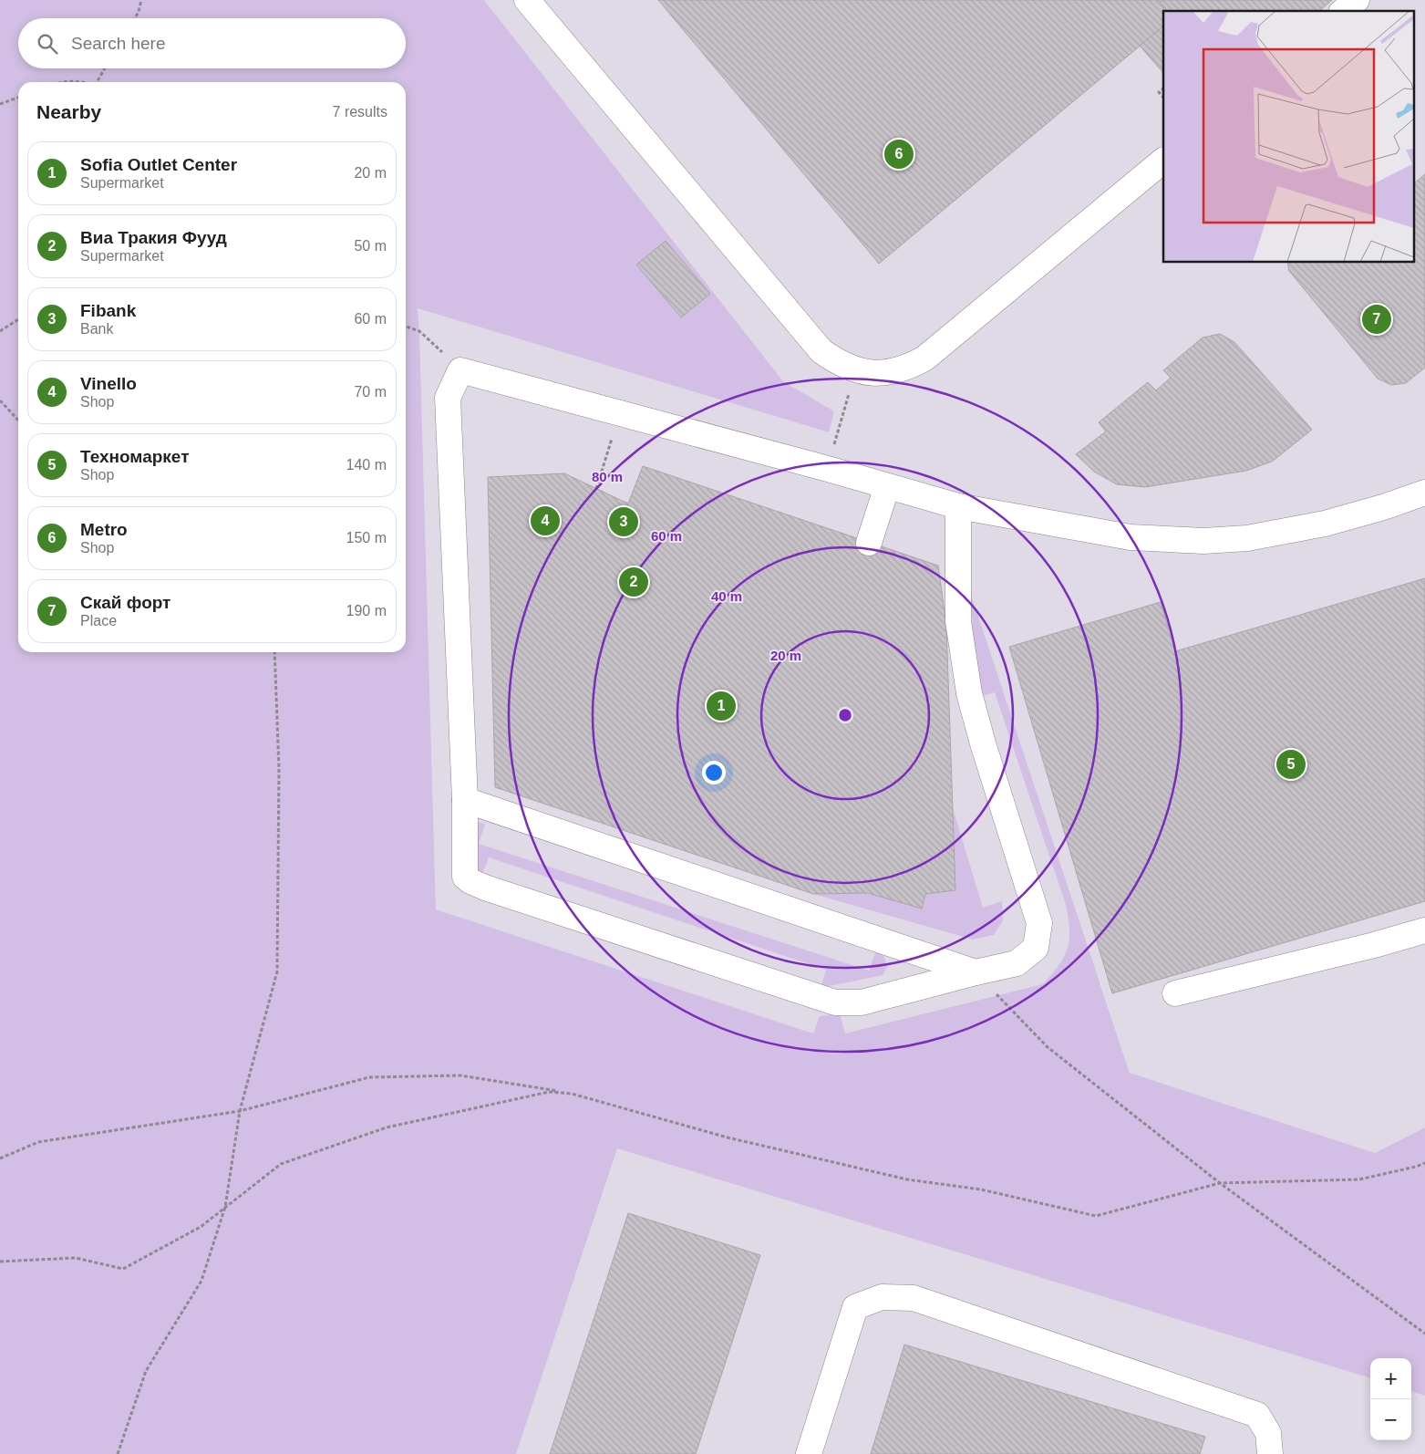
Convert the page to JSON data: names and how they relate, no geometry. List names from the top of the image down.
{
  "page": {
    "search": "Search here",
    "heading": ["Nearby", "7 results"],
    "pins": [
      "6",
      "7",
      "4",
      "3",
      "2",
      "1",
      "5"
    ],
    "list": [
      {
        "mark": "1",
        "name": "Sofia Outlet Center",
        "note": "Supermarket",
        "value": "20 m"
      },
      {
        "mark": "2",
        "name": "Виа Тракия Фууд",
        "note": "Supermarket",
        "value": "50 m"
      },
      {
        "mark": "3",
        "name": "Fibank",
        "note": "Bank",
        "value": "60 m"
      },
      {
        "mark": "4",
        "name": "Vinello",
        "note": "Shop",
        "value": "70 m"
      },
      {
        "mark": "5",
        "name": "Техномаркет",
        "note": "Shop",
        "value": "140 m"
      },
      {
        "mark": "6",
        "name": "Metro",
        "note": "Shop",
        "value": "150 m"
      },
      {
        "mark": "7",
        "name": "Скай форт",
        "note": "Place",
        "value": "190 m"
      }
    ],
    "map_buttons": ["+", "−"]
  },
  "rings": [
    "80 m",
    "60 m",
    "40 m",
    "20 m"
  ]
}
